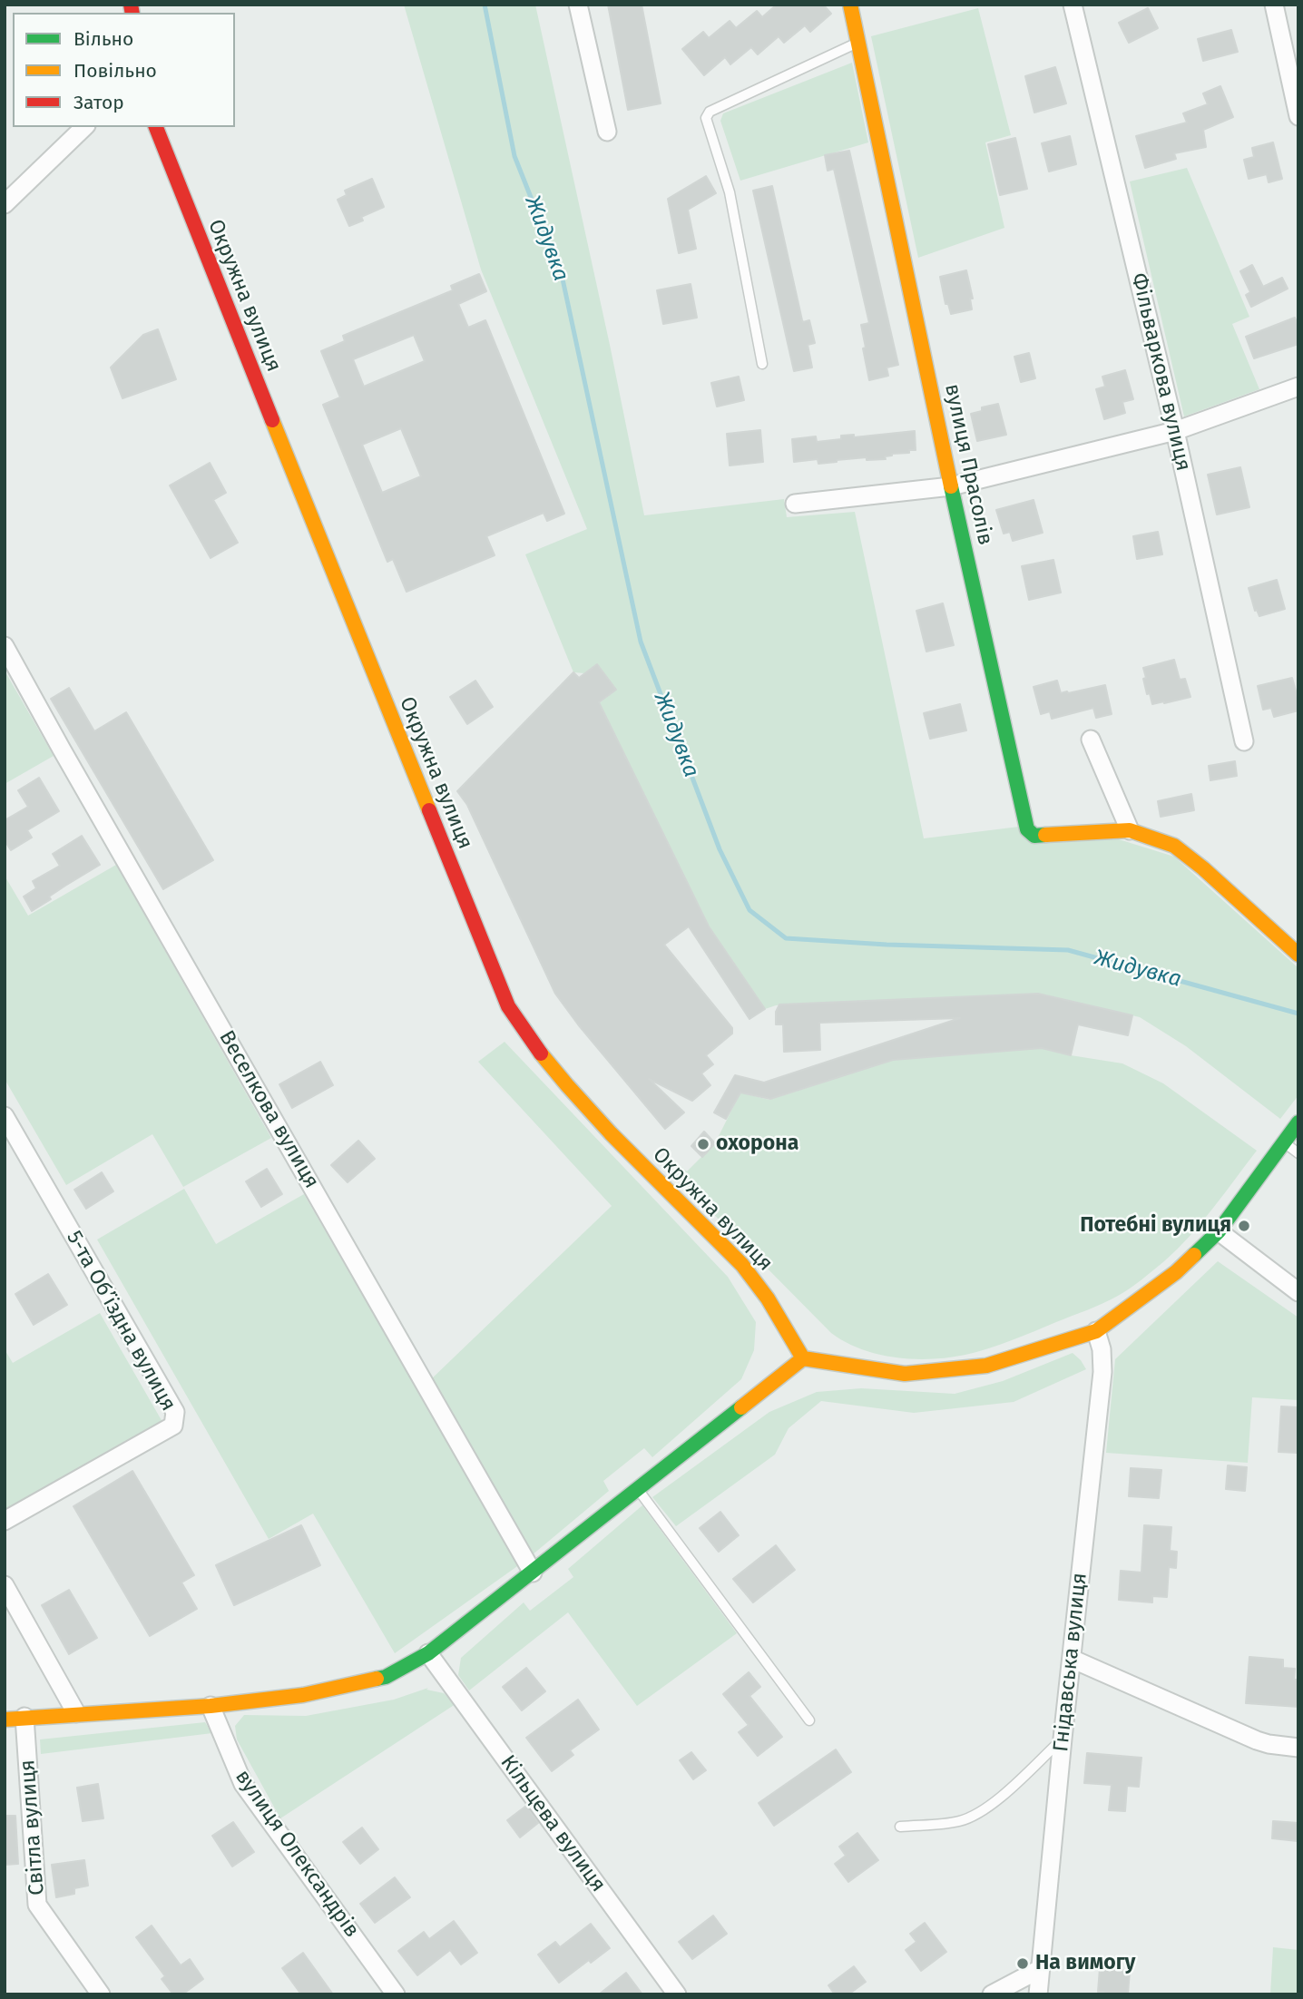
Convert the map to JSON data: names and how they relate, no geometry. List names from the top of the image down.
{
  "streets": {
    "main road": ["Окружна вулиця", "вулиця Прасолів"],
    "street": [
      "Фільваркова вулиця",
      "Веселкова вулиця",
      "5-та Обʼїздна вулиця",
      "Гнідавська вулиця",
      "Кільцева вулиця",
      "Світла вулиця",
      "вулиця Олександрів"
    ]
  },
  "water": ["Жидувка"],
  "places": ["охорона", "Потебні вулиця", "На вимогу"],
  "legend": ["Вільно", "Повільно", "Затор"]
}
